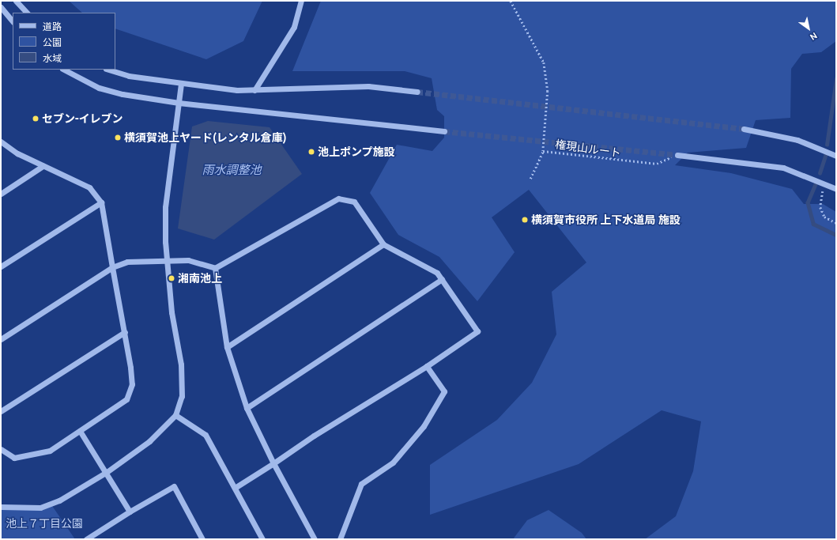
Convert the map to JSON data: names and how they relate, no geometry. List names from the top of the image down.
{
  "streets": {
    "path": ["権現山ルート"]
  },
  "water": ["雨水調整池"],
  "parks": ["池上７丁目公園"],
  "places": [
    "セブン-イレブン",
    "横須賀池上ヤード(レンタル倉庫)",
    "池上ポンプ施設",
    "横須賀市役所 上下水道局 施設",
    "湘南池上"
  ],
  "legend": ["道路", "公園", "水域"],
  "north": "bottom right"
}
